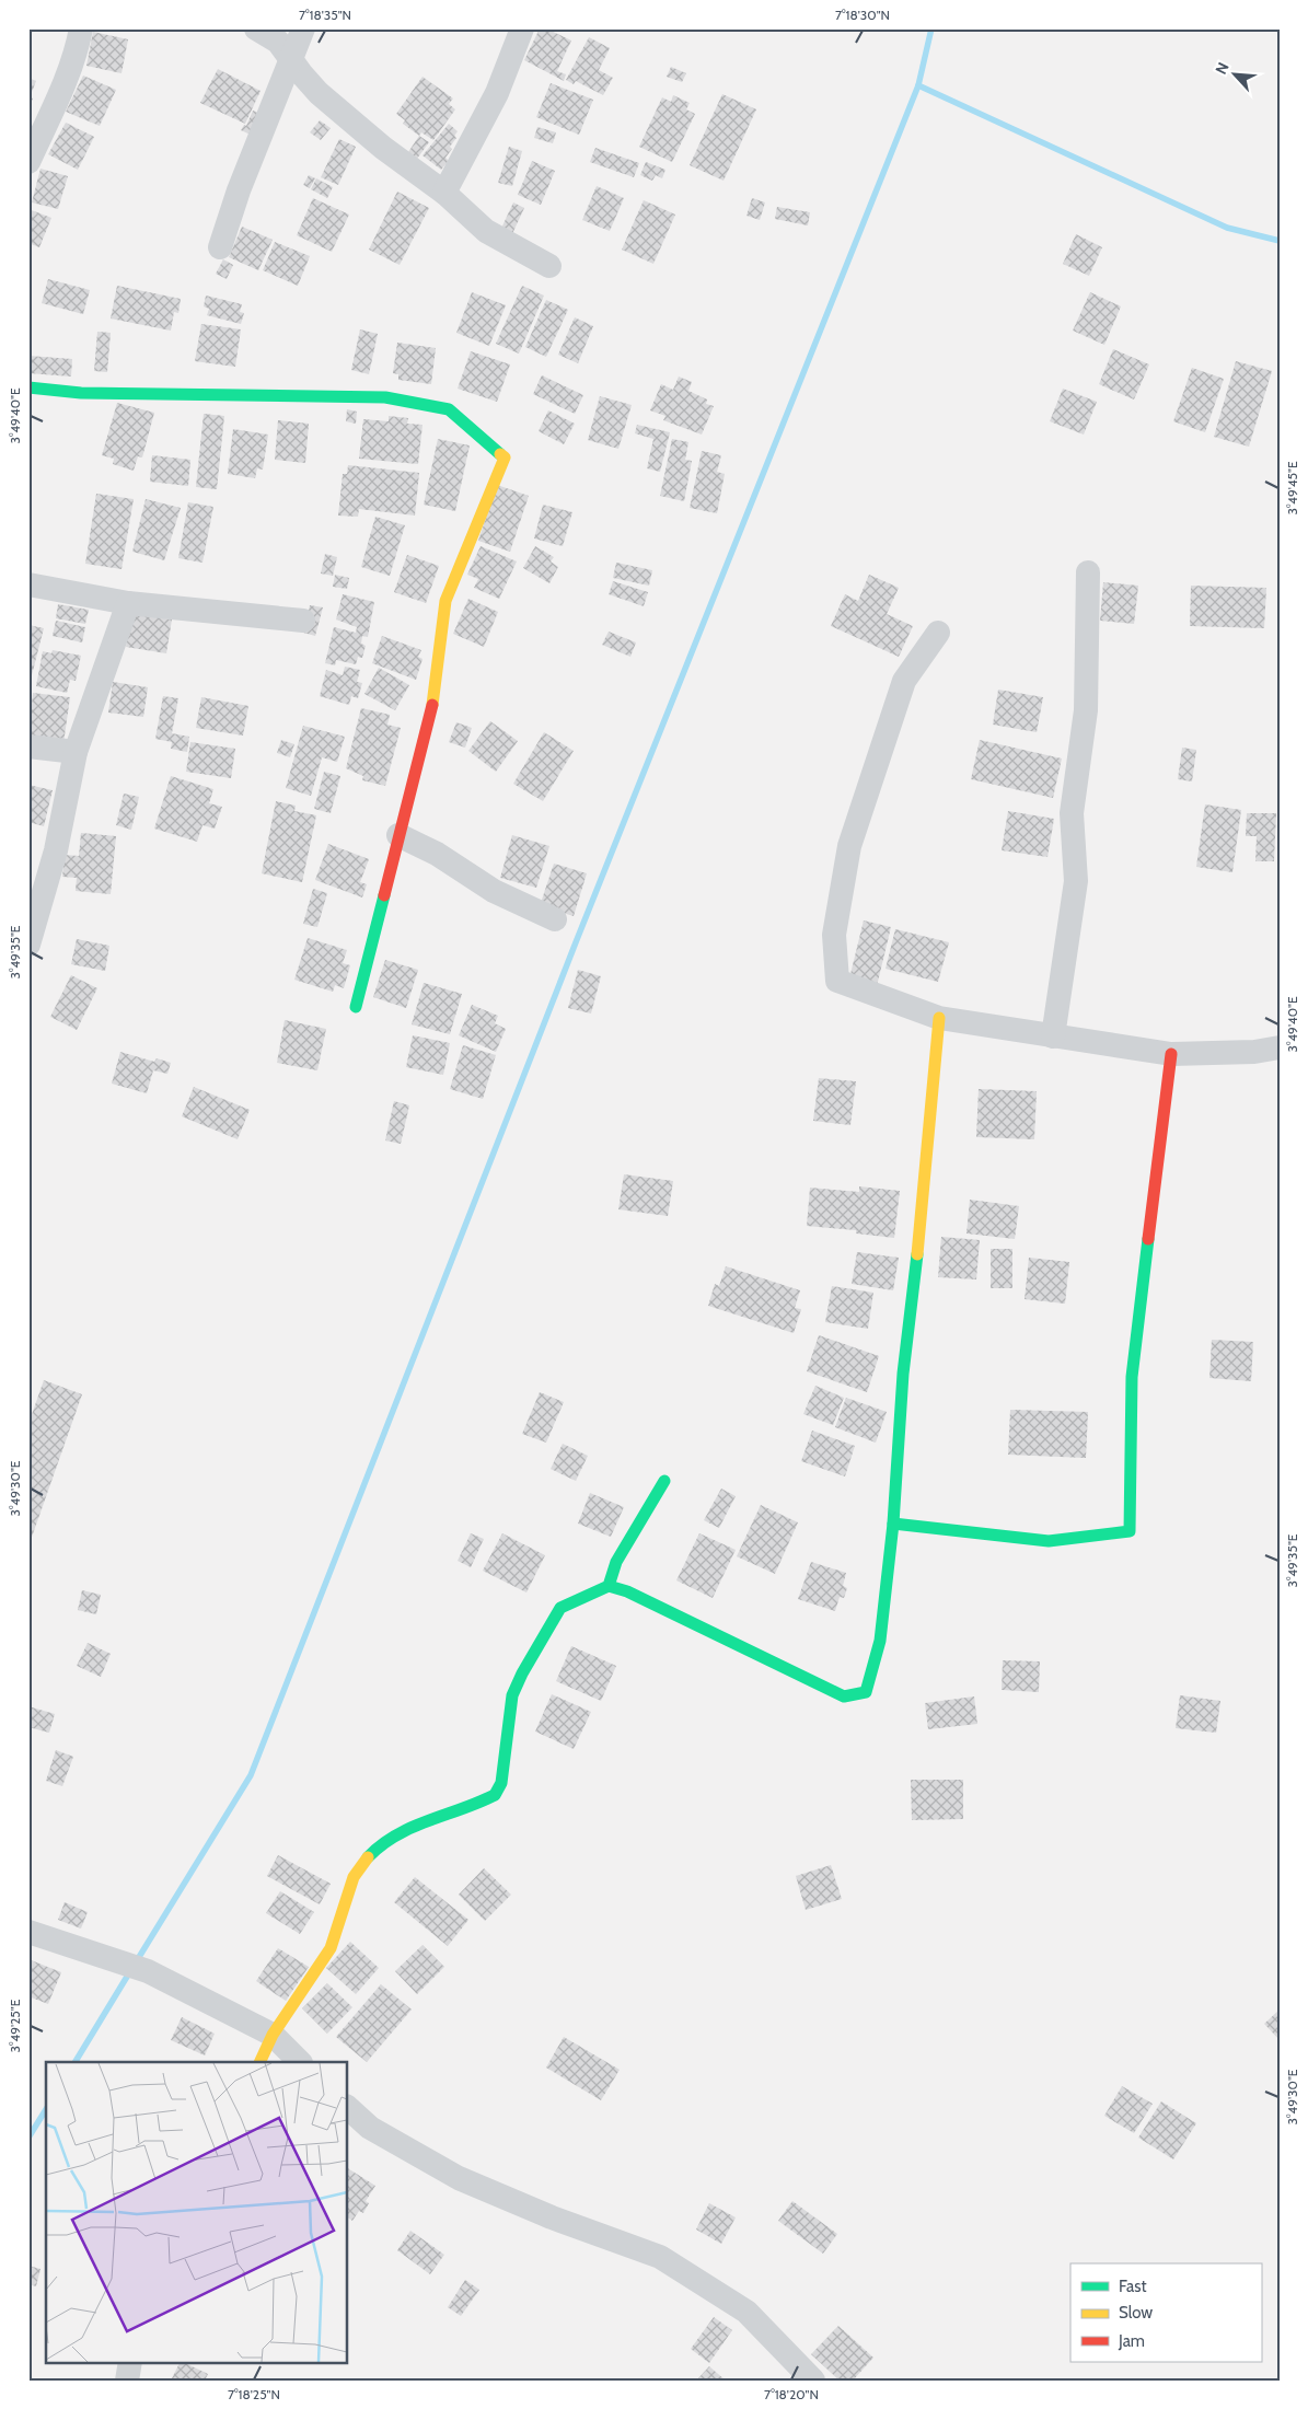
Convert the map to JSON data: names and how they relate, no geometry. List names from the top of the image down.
{
  "legend": ["Fast", "Slow", "Jam"],
  "north": "top left",
  "coordinates": [
    "7°18'35\"N",
    "7°18'30\"N",
    "3°49'40\"E",
    "3°49'45\"E",
    "3°49'35\"E",
    "3°49'30\"E",
    "3°49'25\"E",
    "7°18'25\"N",
    "7°18'20\"N"
  ]
}
